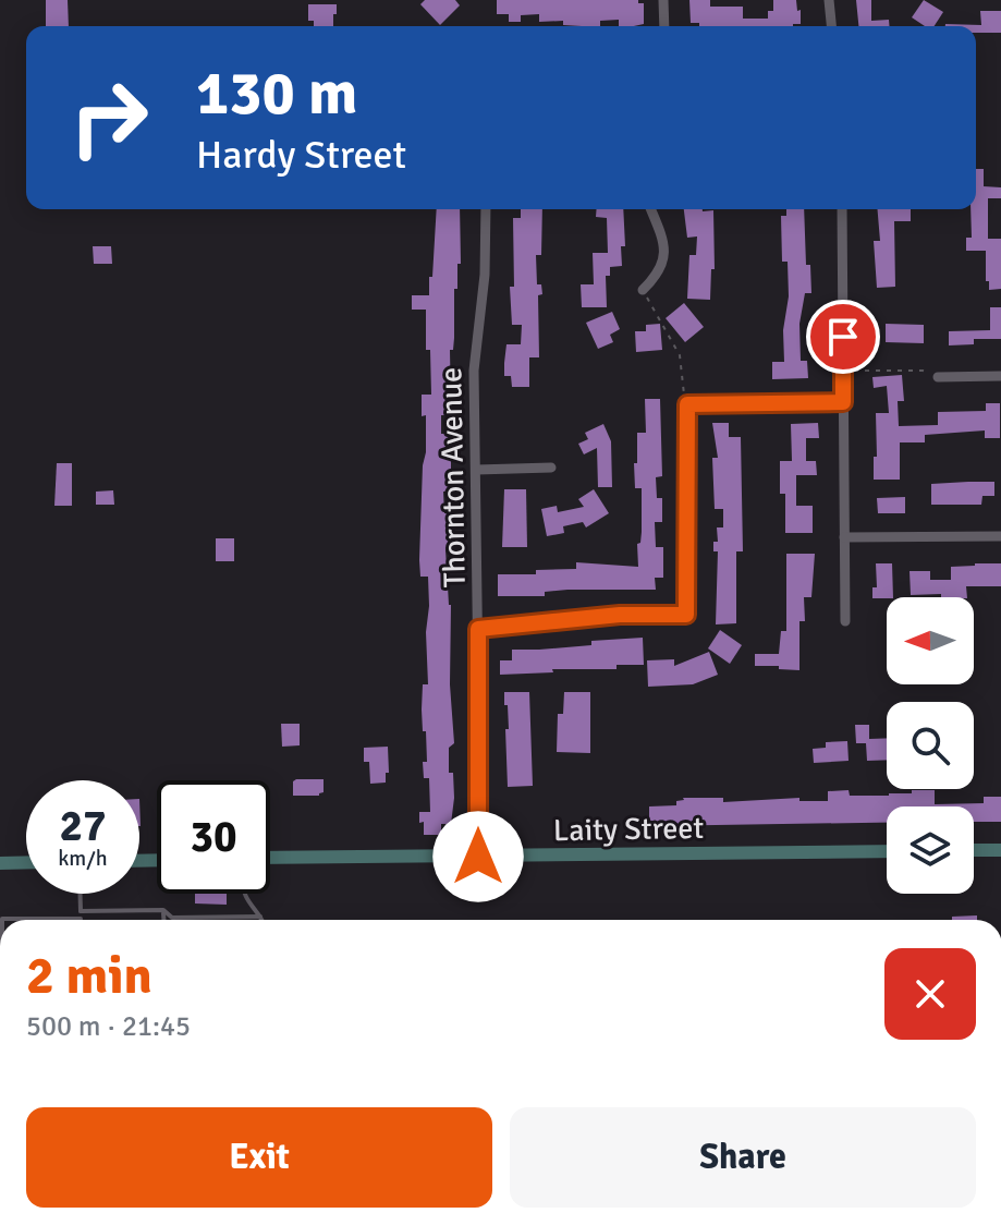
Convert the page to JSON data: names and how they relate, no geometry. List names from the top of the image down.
{
  "streets": {
    "street": ["Thornton Avenue", "Laity Street"]
  },
  "crossings": [
    ["Thornton Avenue", "Laity Street"]
  ],
  "north": "left",
  "page": {
    "turn": ["130 m", "Hardy Street"],
    "speed": "27 km/h",
    "limit": "30",
    "heading": ["2 min", "500 m · 21:45"],
    "buttons": ["Exit", "Share"]
  }
}
